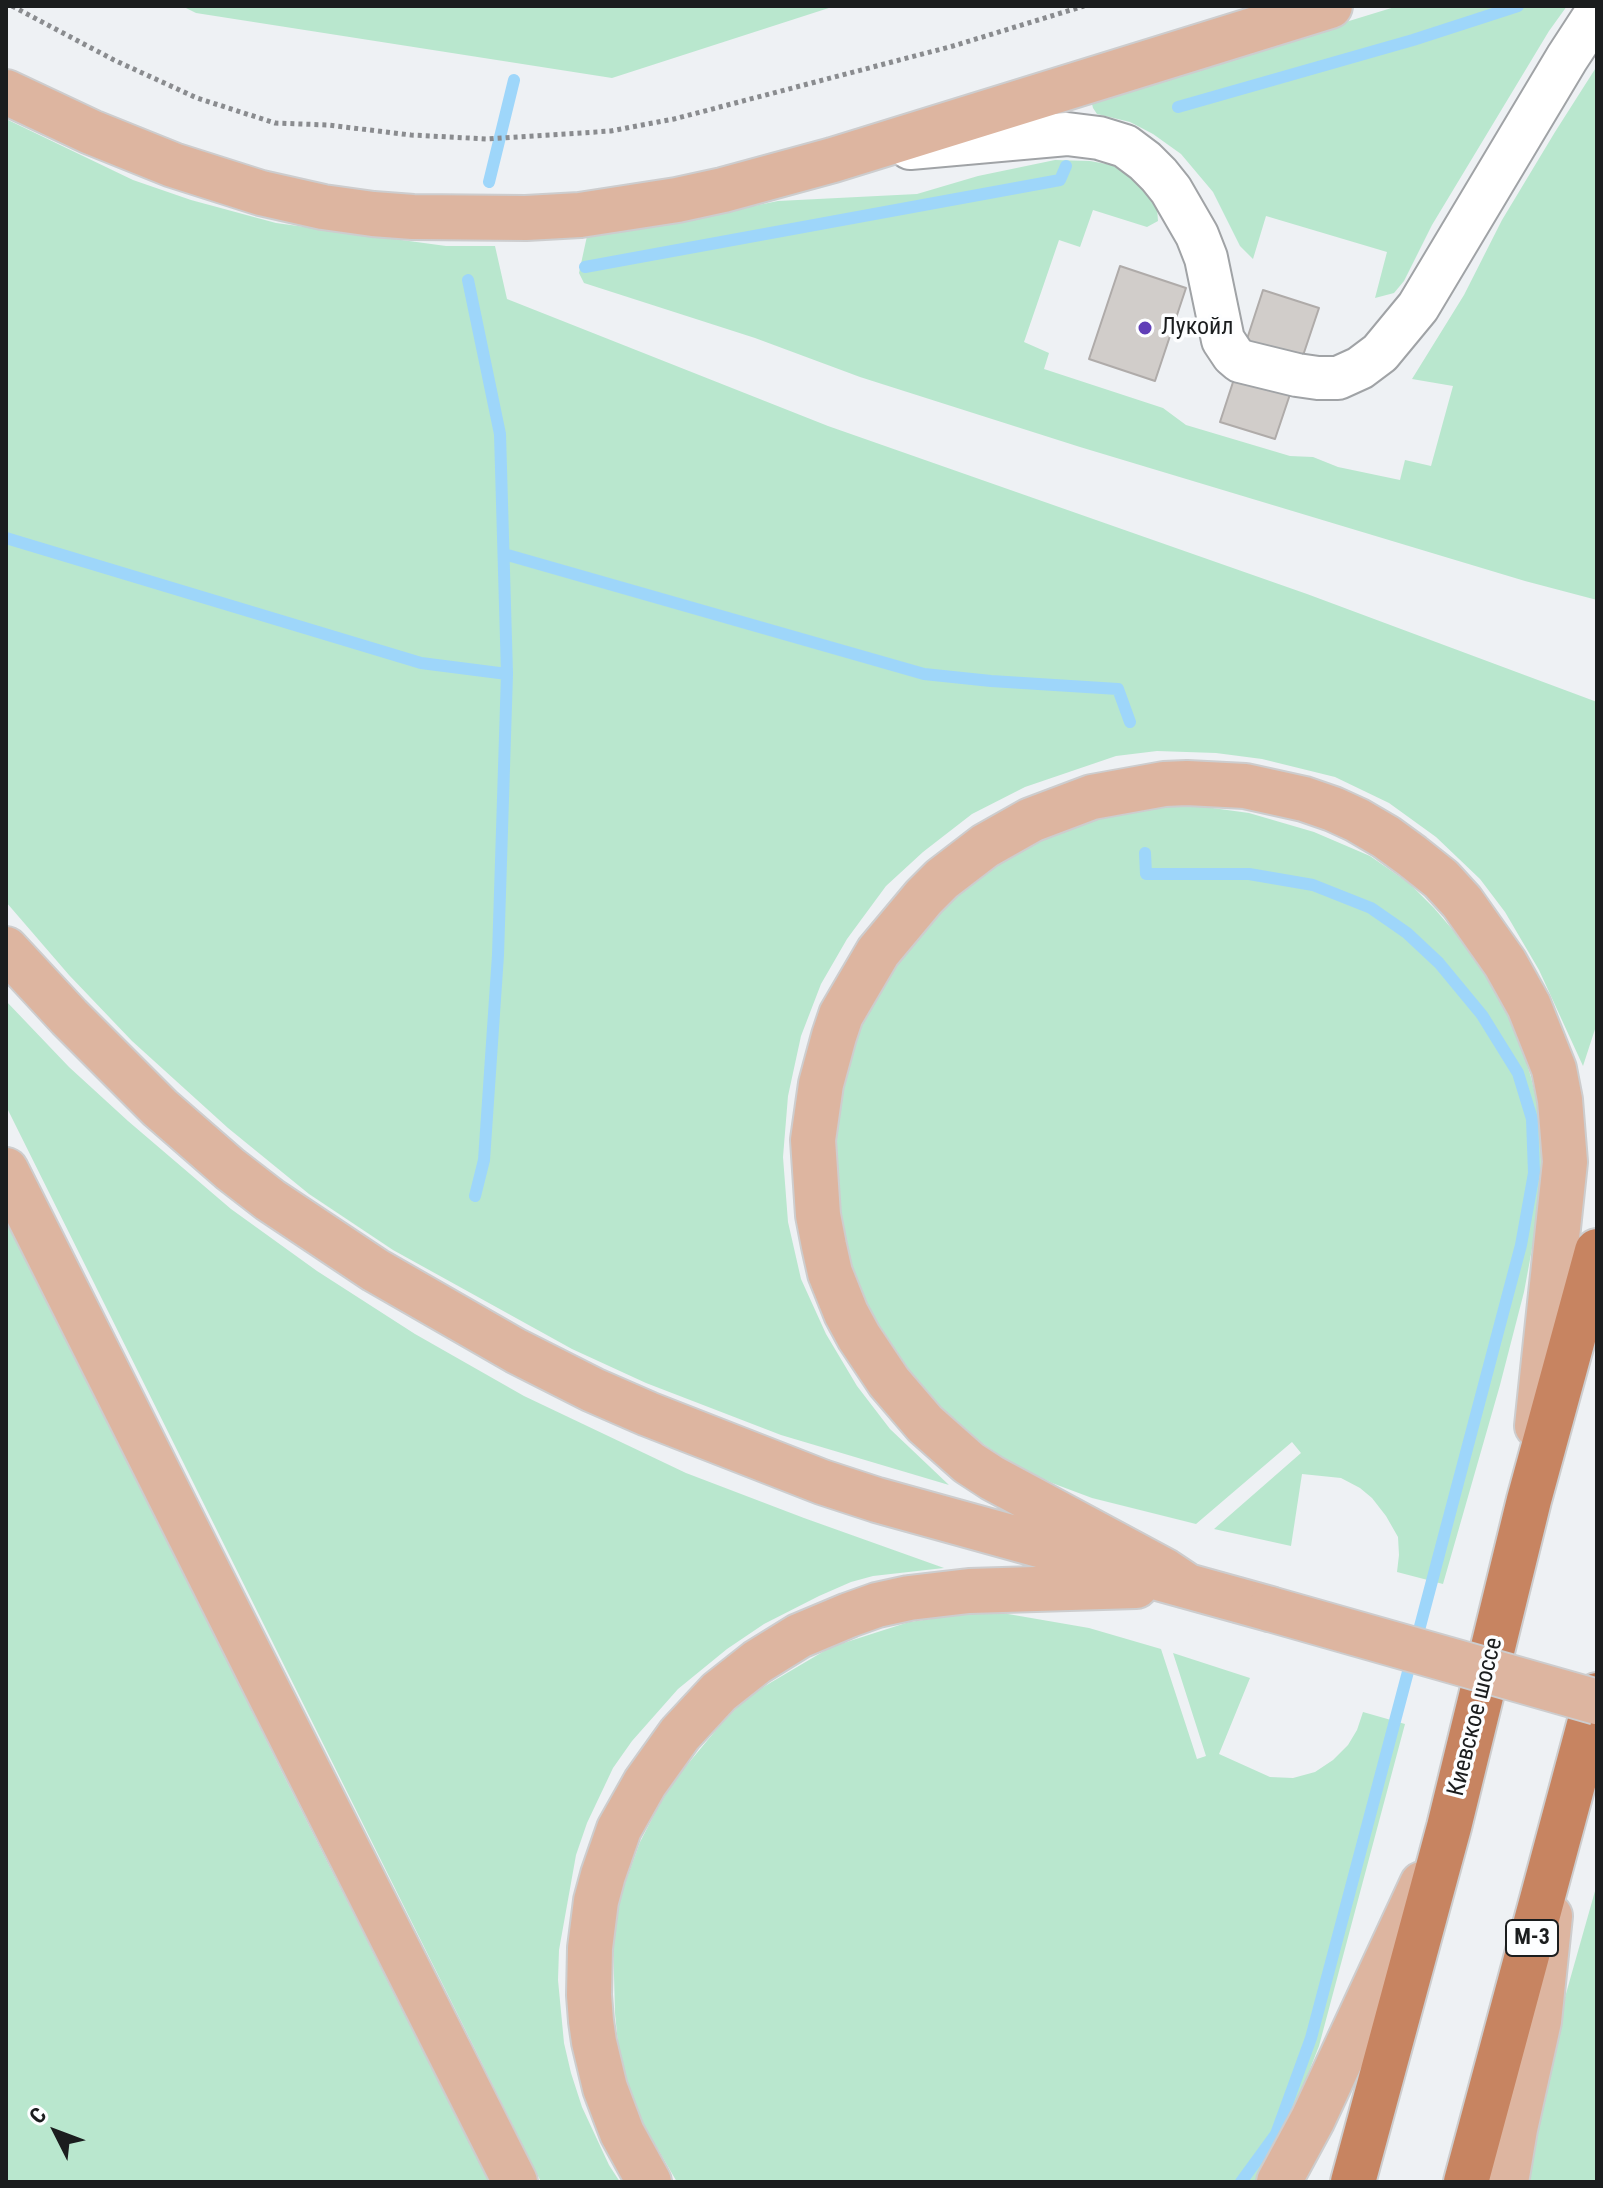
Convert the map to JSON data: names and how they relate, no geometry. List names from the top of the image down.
{
  "streets": {
    "highway": ["Киевское шоссе", "М-3"]
  },
  "places": ["Лукойл"],
  "north": "top left"
}
